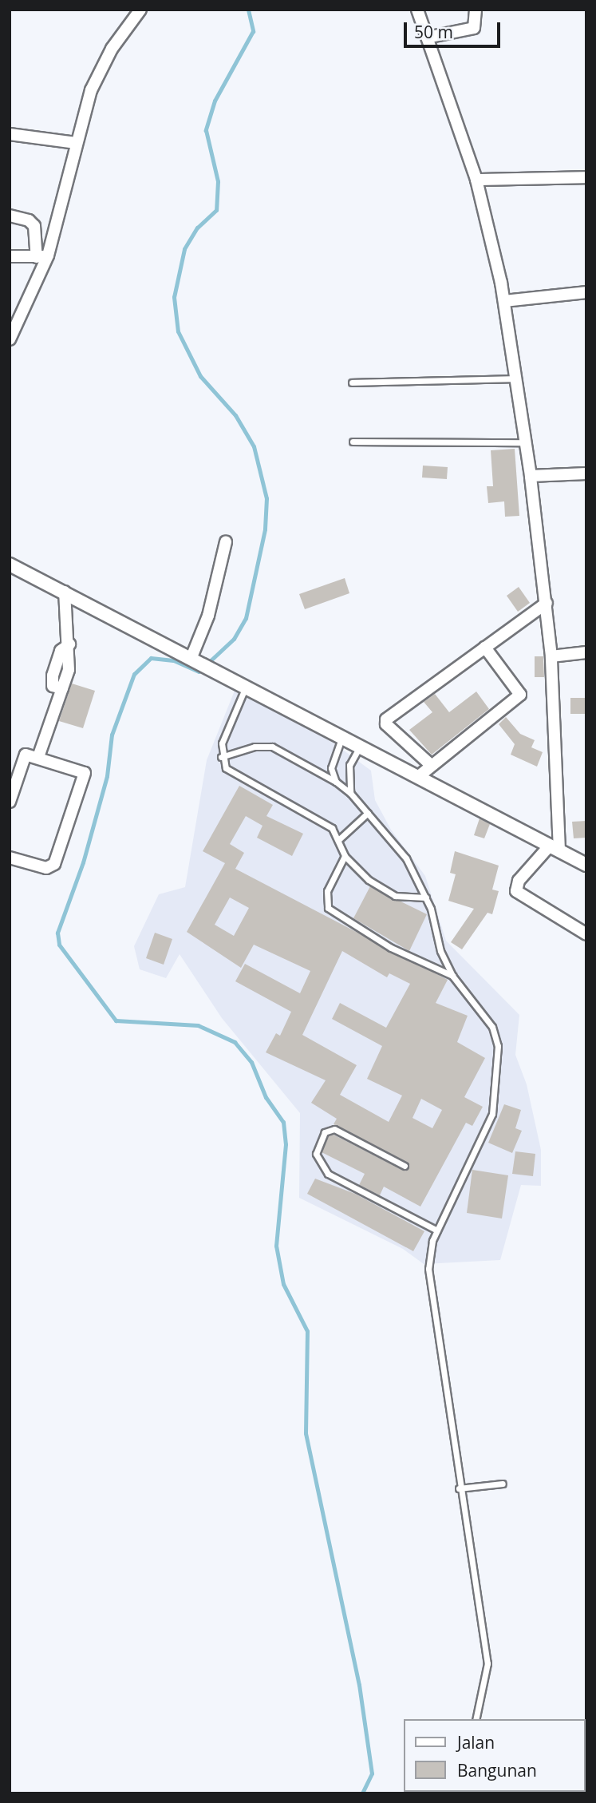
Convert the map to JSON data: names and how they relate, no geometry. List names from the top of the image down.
{
  "legend": ["Jalan", "Bangunan"],
  "scale_bar": "50 m"
}
